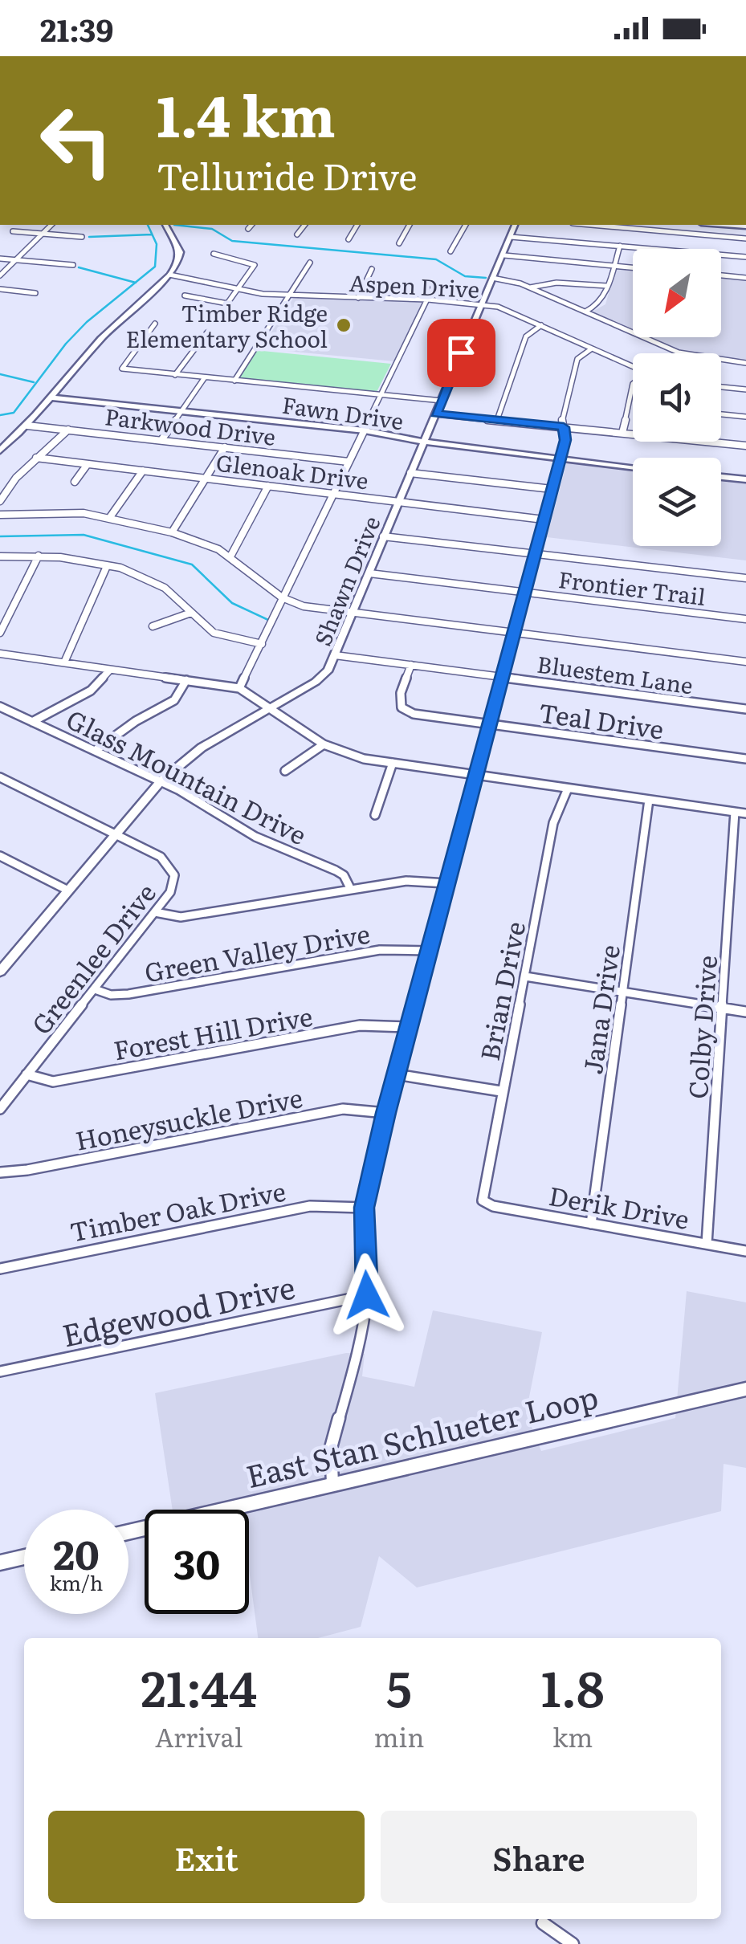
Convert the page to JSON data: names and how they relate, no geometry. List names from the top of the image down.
{
  "streets": {
    "street": [
      "Aspen Drive",
      "Fawn Drive",
      "Parkwood Drive",
      "Glenoak Drive",
      "Shawn Drive",
      "Frontier Trail",
      "Bluestem Lane",
      "Teal Drive",
      "Glass Mountain Drive",
      "Green Valley Drive",
      "Greenlee Drive",
      "Brian Drive",
      "Jana Drive",
      "Colby Drive",
      "Forest Hill Drive",
      "Honeysuckle Drive",
      "Derik Drive",
      "Timber Oak Drive",
      "Edgewood Drive",
      "East Stan Schlueter Loop"
    ]
  },
  "crossings": [
    ["Aspen Drive", "Shawn Drive"],
    ["Fawn Drive", "Shawn Drive"],
    ["Glenoak Drive", "Shawn Drive"],
    ["Shawn Drive", "Frontier Trail"],
    ["Shawn Drive", "Bluestem Lane"],
    ["Shawn Drive", "Glass Mountain Drive"],
    ["Shawn Drive", "Greenlee Drive"],
    ["Bluestem Lane", "Teal Drive"],
    ["Green Valley Drive", "Greenlee Drive"],
    ["Greenlee Drive", "Forest Hill Drive"],
    ["Brian Drive", "Derik Drive"],
    ["Jana Drive", "Derik Drive"],
    ["Colby Drive", "Derik Drive"]
  ],
  "places": ["Timber Ridge Elementary School"],
  "north": "bottom left",
  "page": {
    "status": "21:39",
    "turn": ["1.4 km", "Telluride Drive"],
    "speed": "20 km/h",
    "limit": "30",
    "eta": [
      "21:44",
      "Arrival",
      "5",
      "min",
      "1.8",
      "km"
    ],
    "buttons": ["Exit", "Share"]
  }
}
